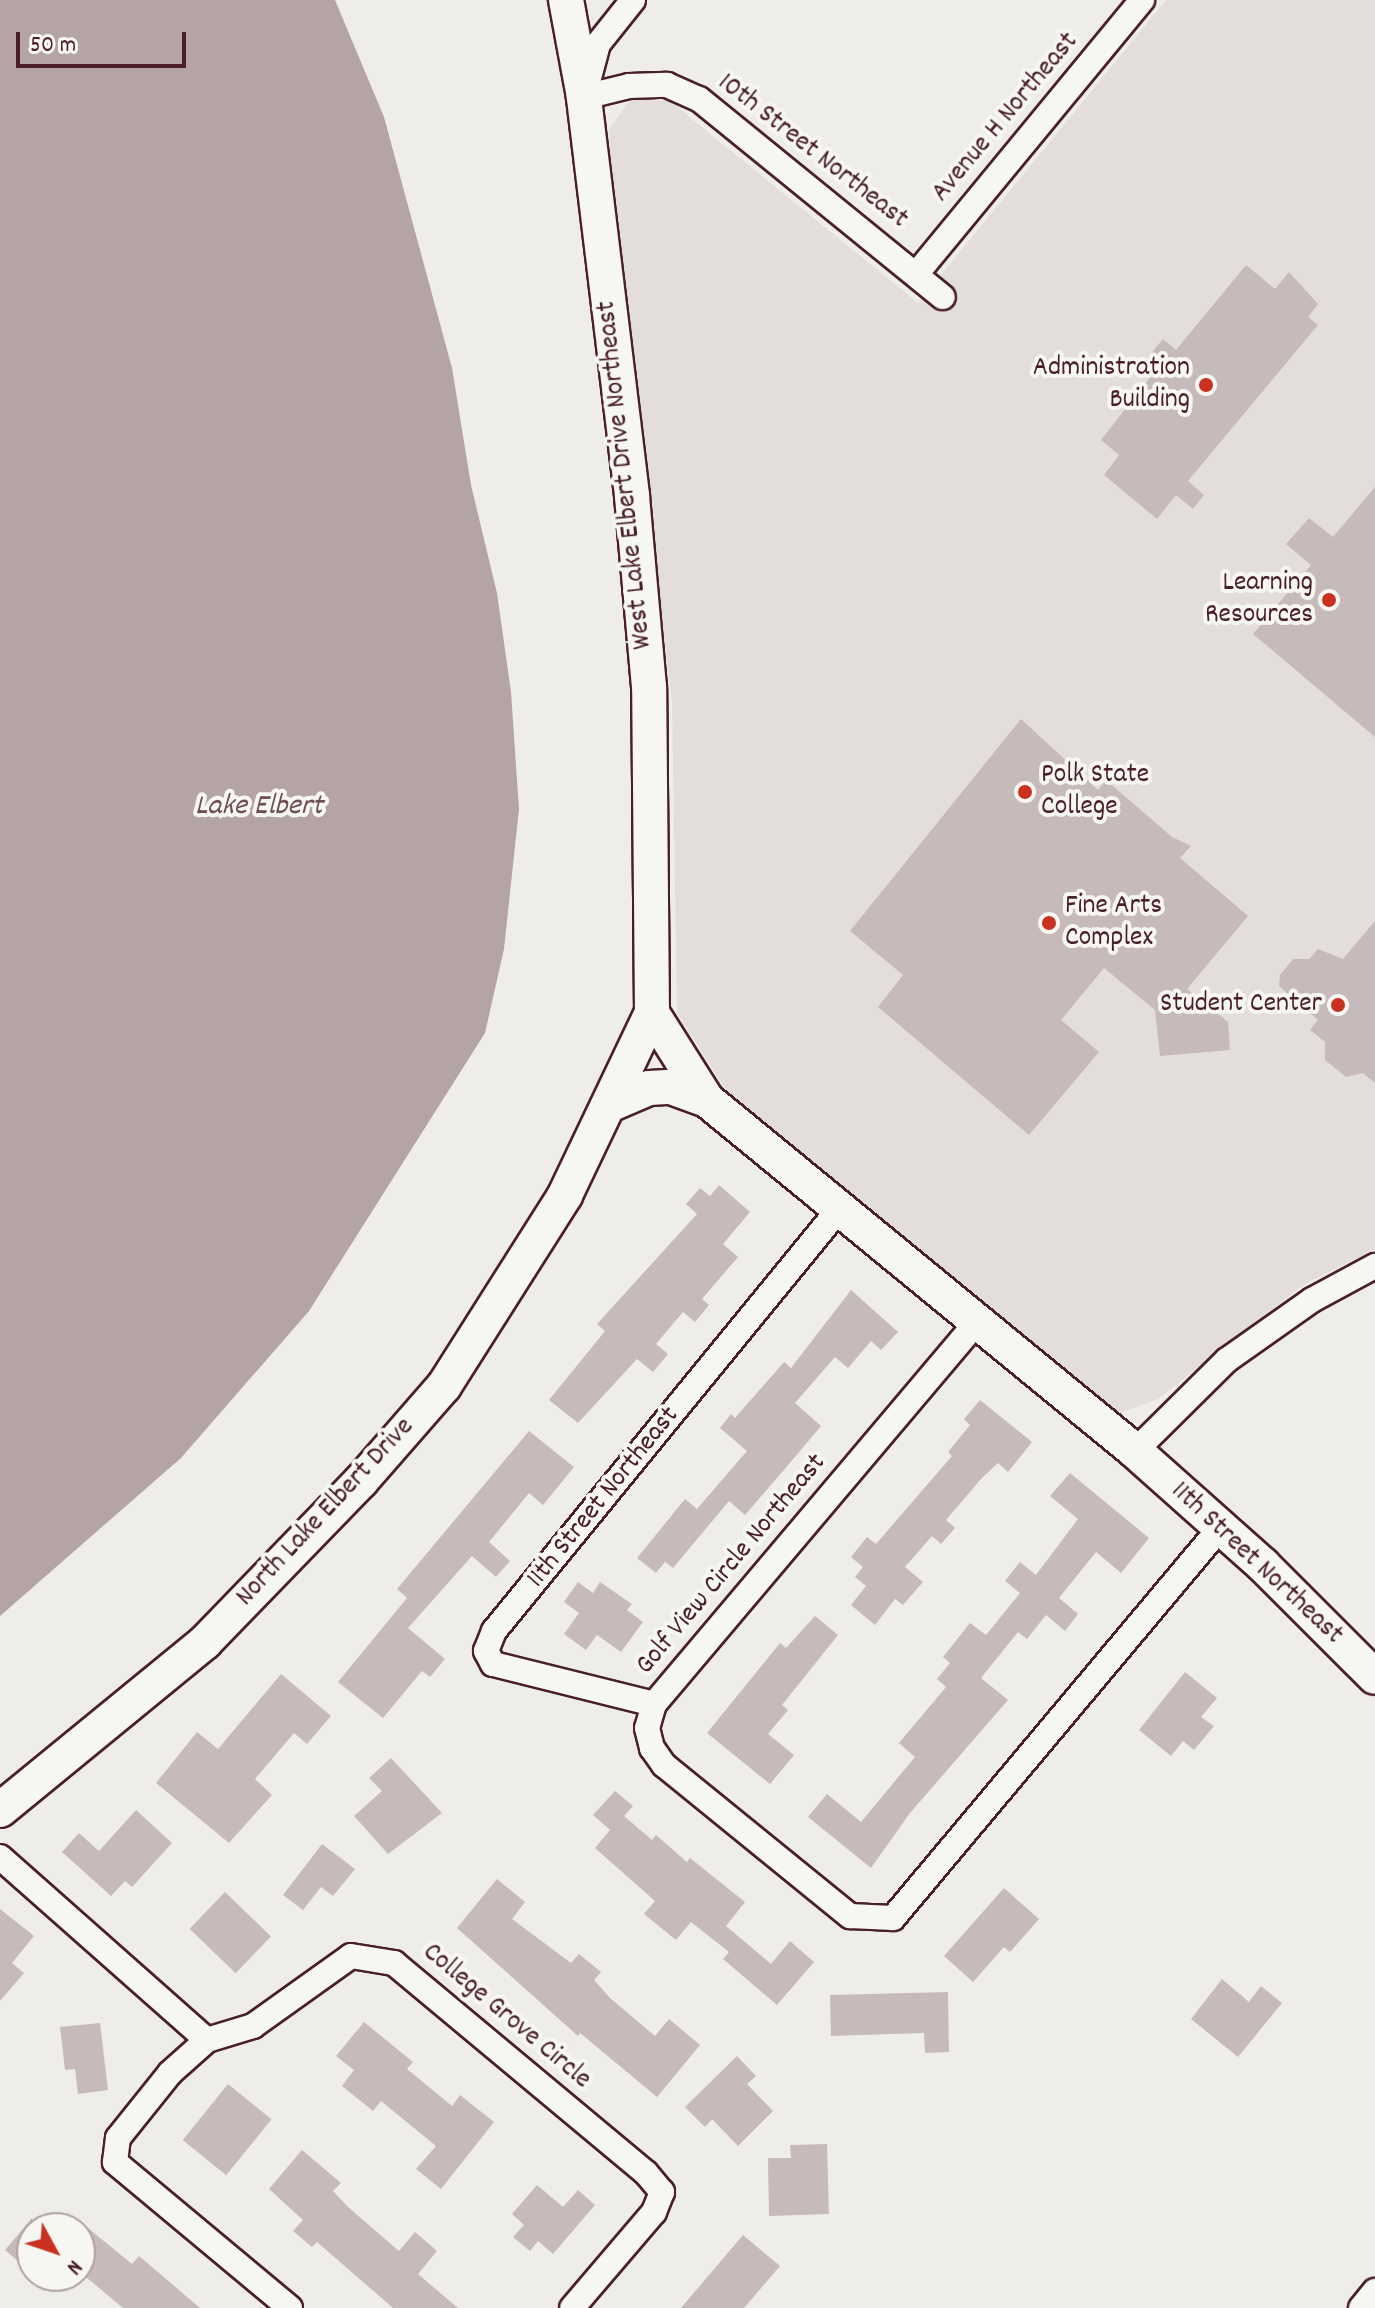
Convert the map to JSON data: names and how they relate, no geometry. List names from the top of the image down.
{
  "streets": {
    "street": [
      "Avenue H Northeast",
      "10th Street Northeast",
      "West Lake Elbert Drive Northeast",
      "11th Street Northeast",
      "North Lake Elbert Drive",
      "Golf View Circle Northeast",
      "College Grove Circle"
    ]
  },
  "crossings": [
    ["Avenue H Northeast", "10th Street Northeast"],
    ["10th Street Northeast", "West Lake Elbert Drive Northeast"],
    ["West Lake Elbert Drive Northeast", "11th Street Northeast"],
    ["West Lake Elbert Drive Northeast", "North Lake Elbert Drive"],
    ["11th Street Northeast", "North Lake Elbert Drive"],
    ["11th Street Northeast", "Golf View Circle Northeast"]
  ],
  "water": ["Lake Elbert"],
  "places": [
    "Administration Building",
    "Learning Resources",
    "Polk State College",
    "Fine Arts Complex",
    "Student Center"
  ],
  "scale_bar": "50 m",
  "north": "bottom right"
}
